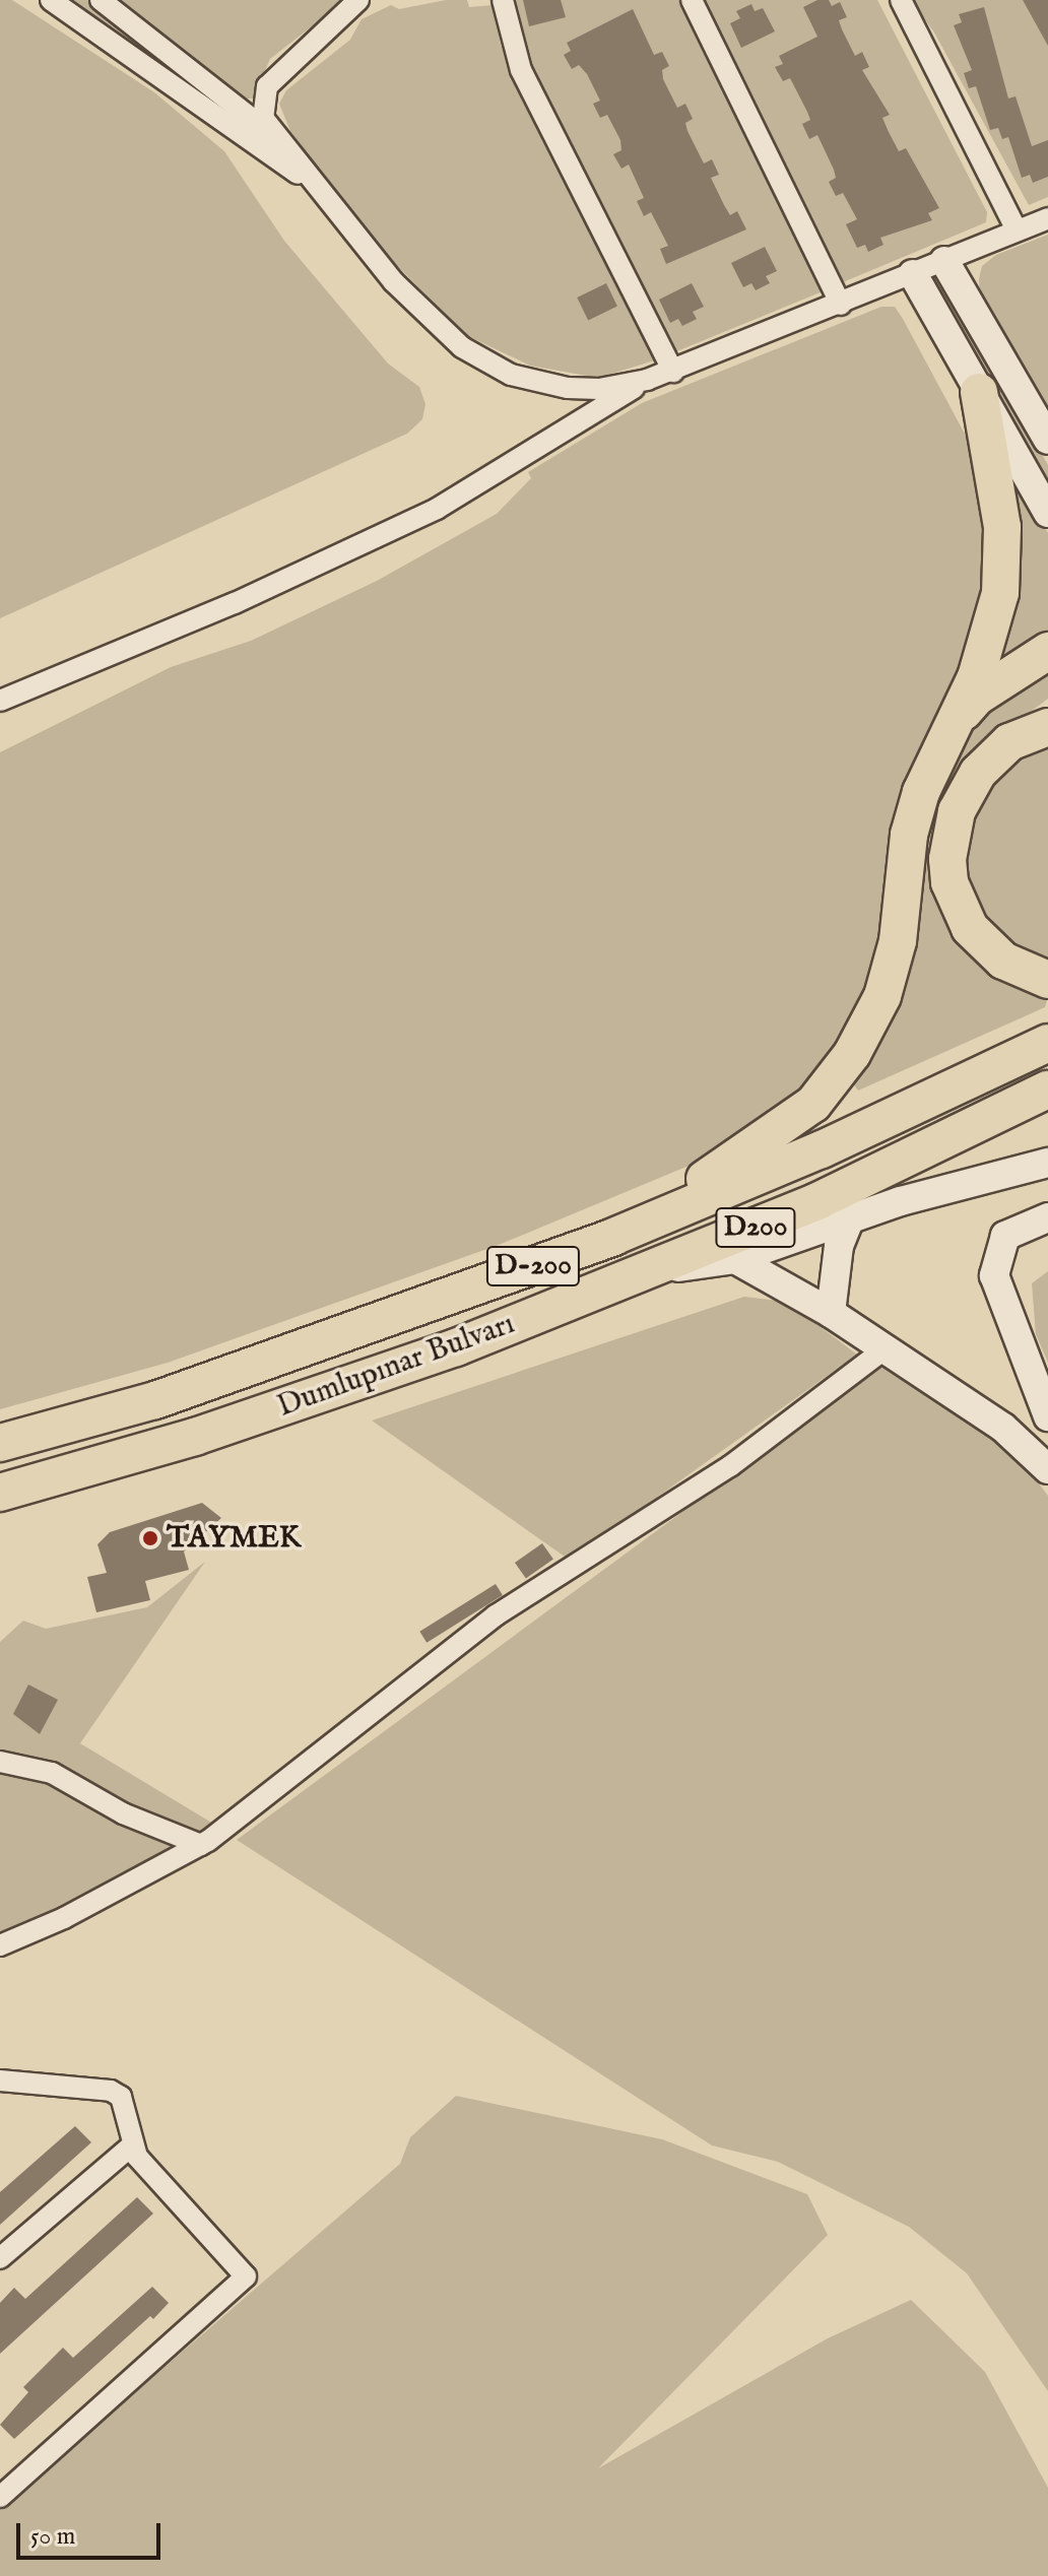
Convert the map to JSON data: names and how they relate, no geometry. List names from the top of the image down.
{
  "streets": {
    "highway": ["D200", "D-200", "Dumlupınar Bulvarı"]
  },
  "places": ["TAYMEK"],
  "scale_bar": "50 m"
}
